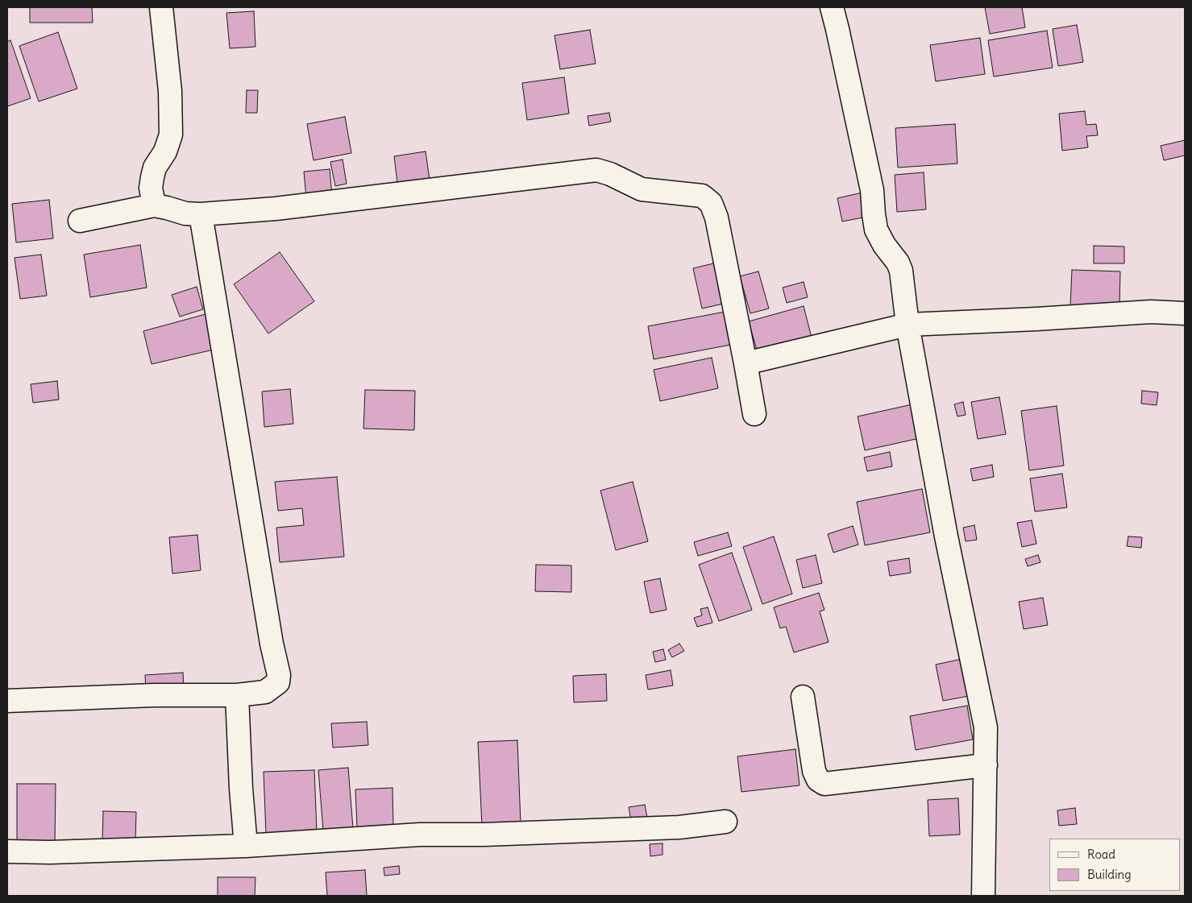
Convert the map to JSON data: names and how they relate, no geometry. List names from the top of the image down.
{
  "legend": ["Road", "Building"]
}
